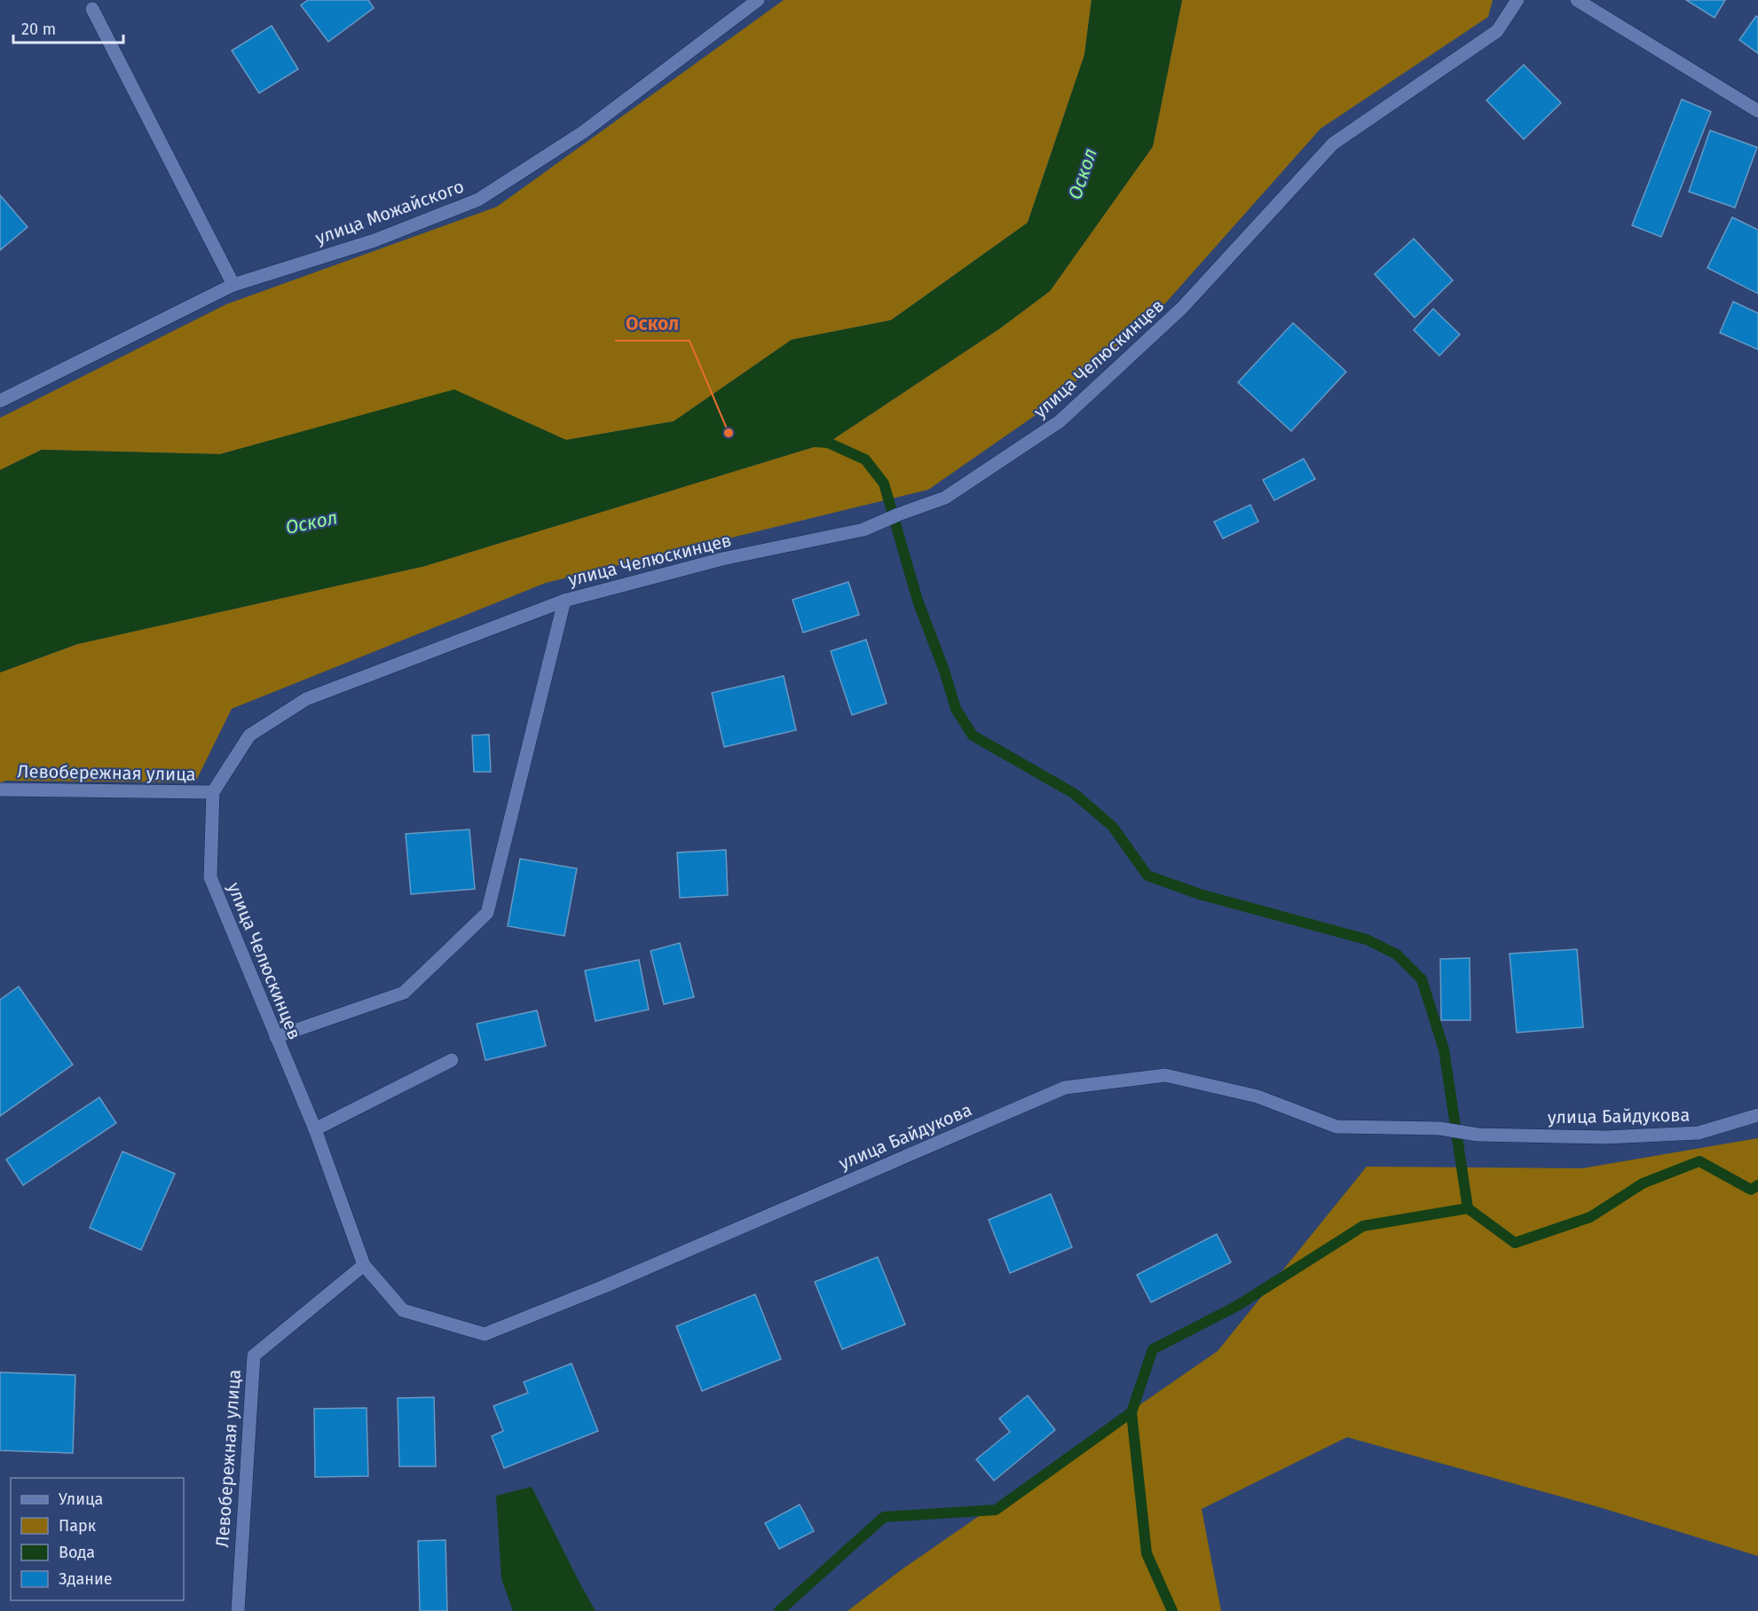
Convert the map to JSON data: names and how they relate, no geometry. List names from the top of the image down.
{
  "streets": {
    "street": [
      "улица Можайского",
      "улица Челюскинцев",
      "Левобережная улица",
      "улица Байдукова"
    ]
  },
  "crossings": [
    ["улица Челюскинцев", "Левобережная улица"],
    ["улица Челюскинцев", "улица Байдукова"]
  ],
  "water": ["Оскол"],
  "places": ["Оскол"],
  "legend": [
    "Улица",
    "Парк",
    "Вода",
    "Здание"
  ],
  "scale_bar": "20 m"
}
